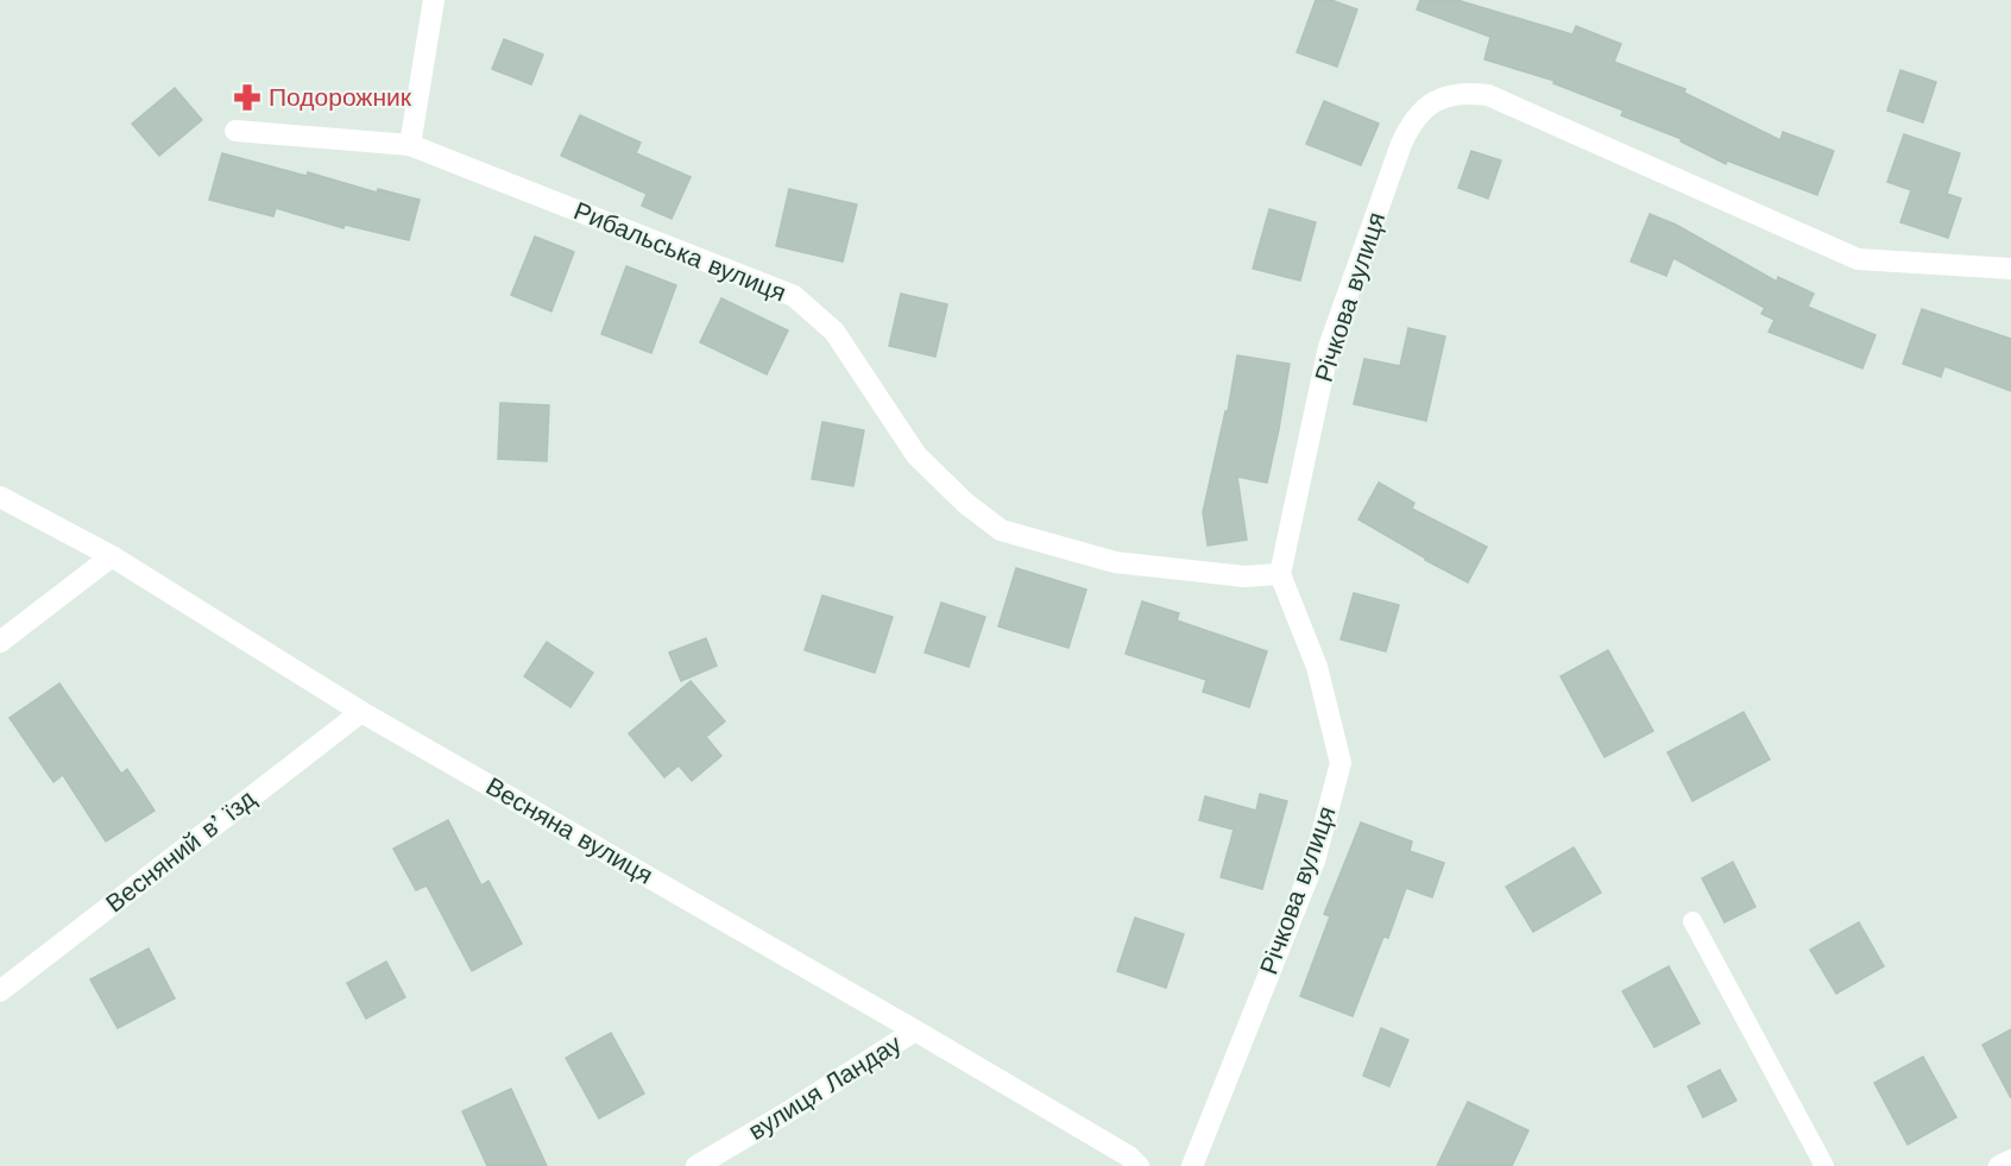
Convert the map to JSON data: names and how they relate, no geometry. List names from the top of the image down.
{
  "streets": {
    "street": [
      "Рибальська вулиця",
      "Річкова вулиця",
      "Весняна вулиця",
      "Весняний вʼїзд",
      "вулиця Ландау"
    ]
  },
  "crossings": [
    ["Рибальська вулиця", "Річкова вулиця"],
    ["Весняна вулиця", "Весняний вʼїзд"],
    ["Весняна вулиця", "вулиця Ландау"]
  ],
  "places": {
    "pharmacy": ["Подорожник"]
  }
}
